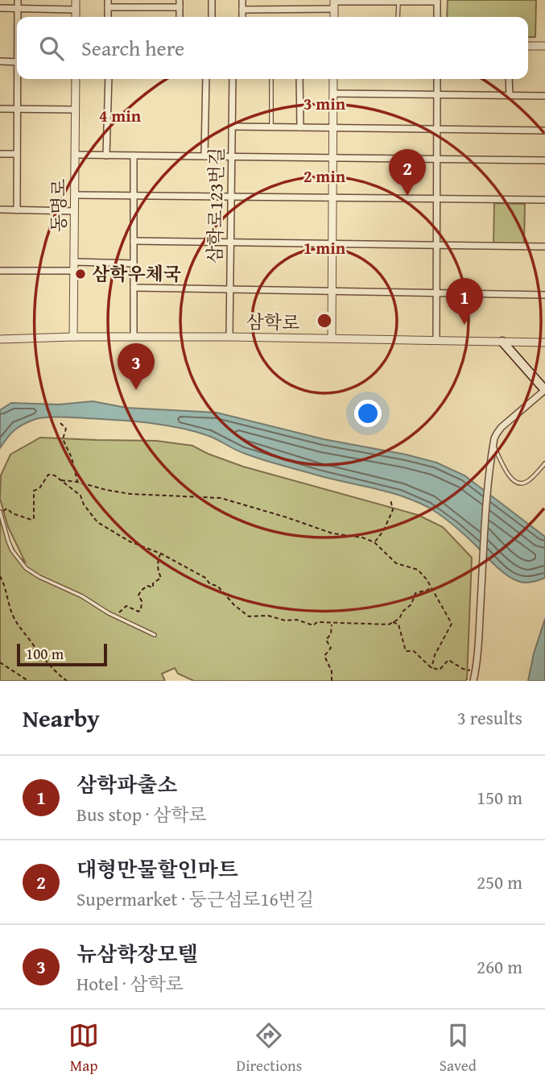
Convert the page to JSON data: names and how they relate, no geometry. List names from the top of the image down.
{
  "streets": {
    "street": ["동명로", "삼학로123번길", "삼학로"]
  },
  "crossings": [
    ["동명로", "삼학로"],
    ["삼학로123번길", "삼학로"]
  ],
  "places": ["삼학우체국"],
  "scale_bar": "100 m",
  "page": {
    "search": "Search here",
    "pins": ["2", "1", "3"],
    "scale": "100 m",
    "heading": ["Nearby", "3 results"],
    "list": [
      {
        "mark": "1",
        "name": "삼학파출소",
        "note": "Bus stop · 삼학로",
        "value": "150 m"
      },
      {
        "mark": "2",
        "name": "대형만물할인마트",
        "note": "Supermarket · 둥근섬로16번길",
        "value": "250 m"
      },
      {
        "mark": "3",
        "name": "뉴삼학장모텔",
        "note": "Hotel · 삼학로",
        "value": "260 m"
      }
    ],
    "nav": ["Map", "Directions", "Saved"]
  },
  "rings": [
    "3 min",
    "4 min",
    "2 min",
    "1 min"
  ]
}
